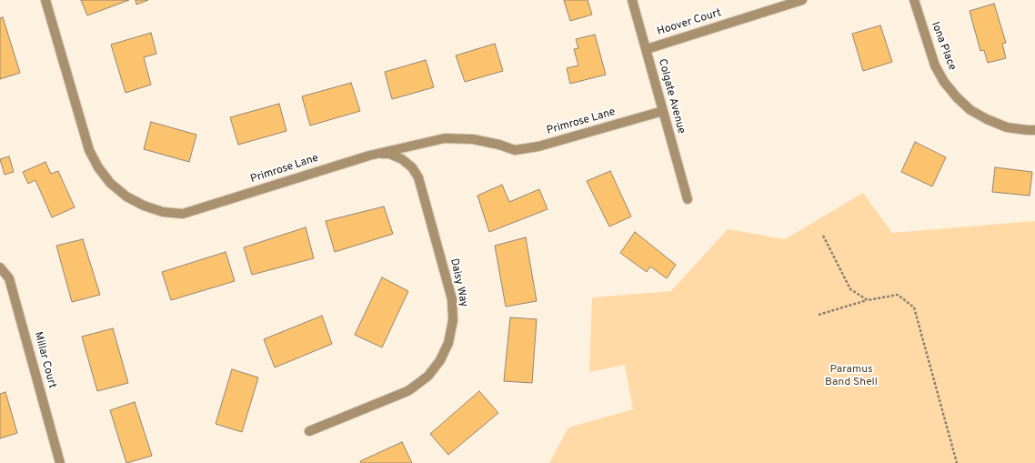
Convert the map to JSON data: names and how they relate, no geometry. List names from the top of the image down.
{
  "streets": {
    "street": [
      "Hoover Court",
      "Iona Place",
      "Colgate Avenue",
      "Primrose Lane",
      "Daisy Way",
      "Millar Court"
    ]
  },
  "crossings": [
    ["Hoover Court", "Colgate Avenue"],
    ["Colgate Avenue", "Primrose Lane"],
    ["Primrose Lane", "Daisy Way"]
  ],
  "parks": ["Paramus Band Shell"]
}
